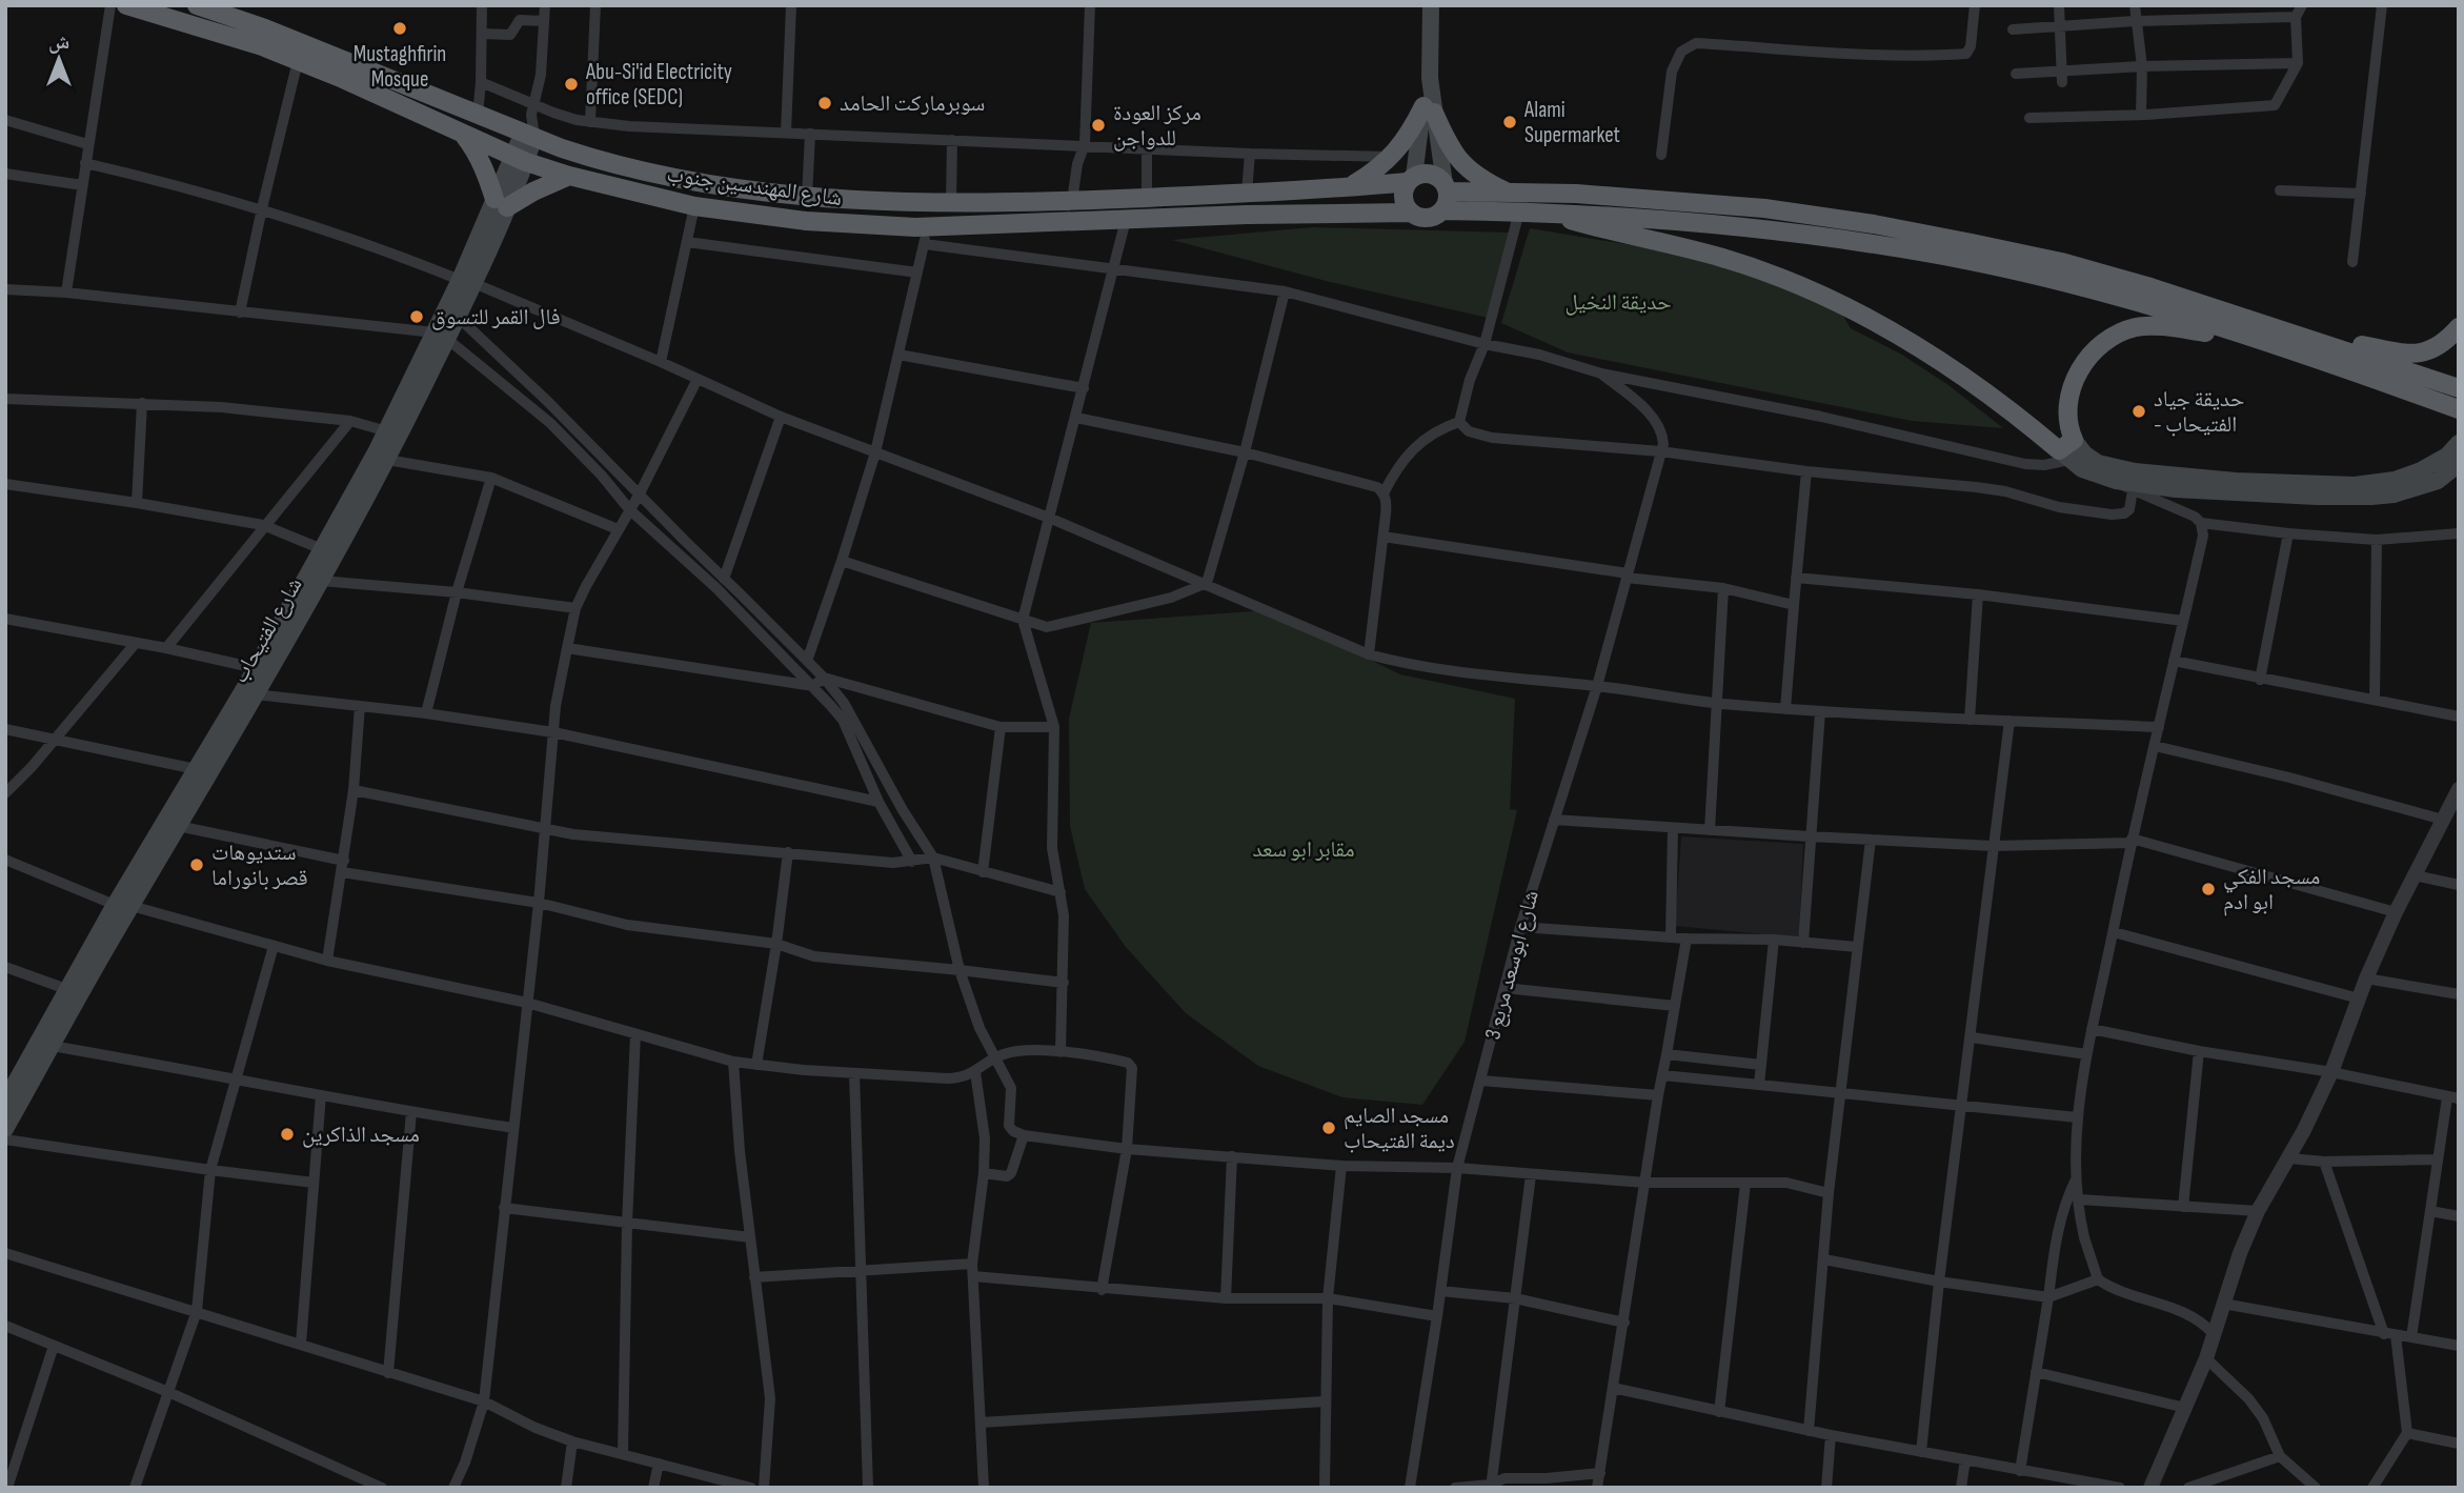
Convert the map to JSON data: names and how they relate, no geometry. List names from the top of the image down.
{
  "streets": {
    "highway": ["شارع المهندسين جنوب"],
    "main road": ["شارع الفتيحاب"],
    "street": ["شارع ابوسعد مربع 3"]
  },
  "crossings": [
    ["شارع المهندسين جنوب", "شارع الفتيحاب"]
  ],
  "parks": ["حديقة النخيل", "مقابر ابو سعد"],
  "places": [
    "Mustaghfirin Mosque",
    "Abu-Si'id Electricity office (SEDC)",
    "سوبرماركت الحامد",
    "Alami Supermarket",
    "مركز العودة للدواجن",
    "فال القمر للتسوق",
    "حديقة جياد - الفتيحاب",
    "ستديوهات قصر بانوراما",
    "مسجد الفكي ابو ادم",
    "مسجد الصايم ديمة الفتيحاب",
    "مسجد الذاكرين"
  ],
  "north": "top"
}
